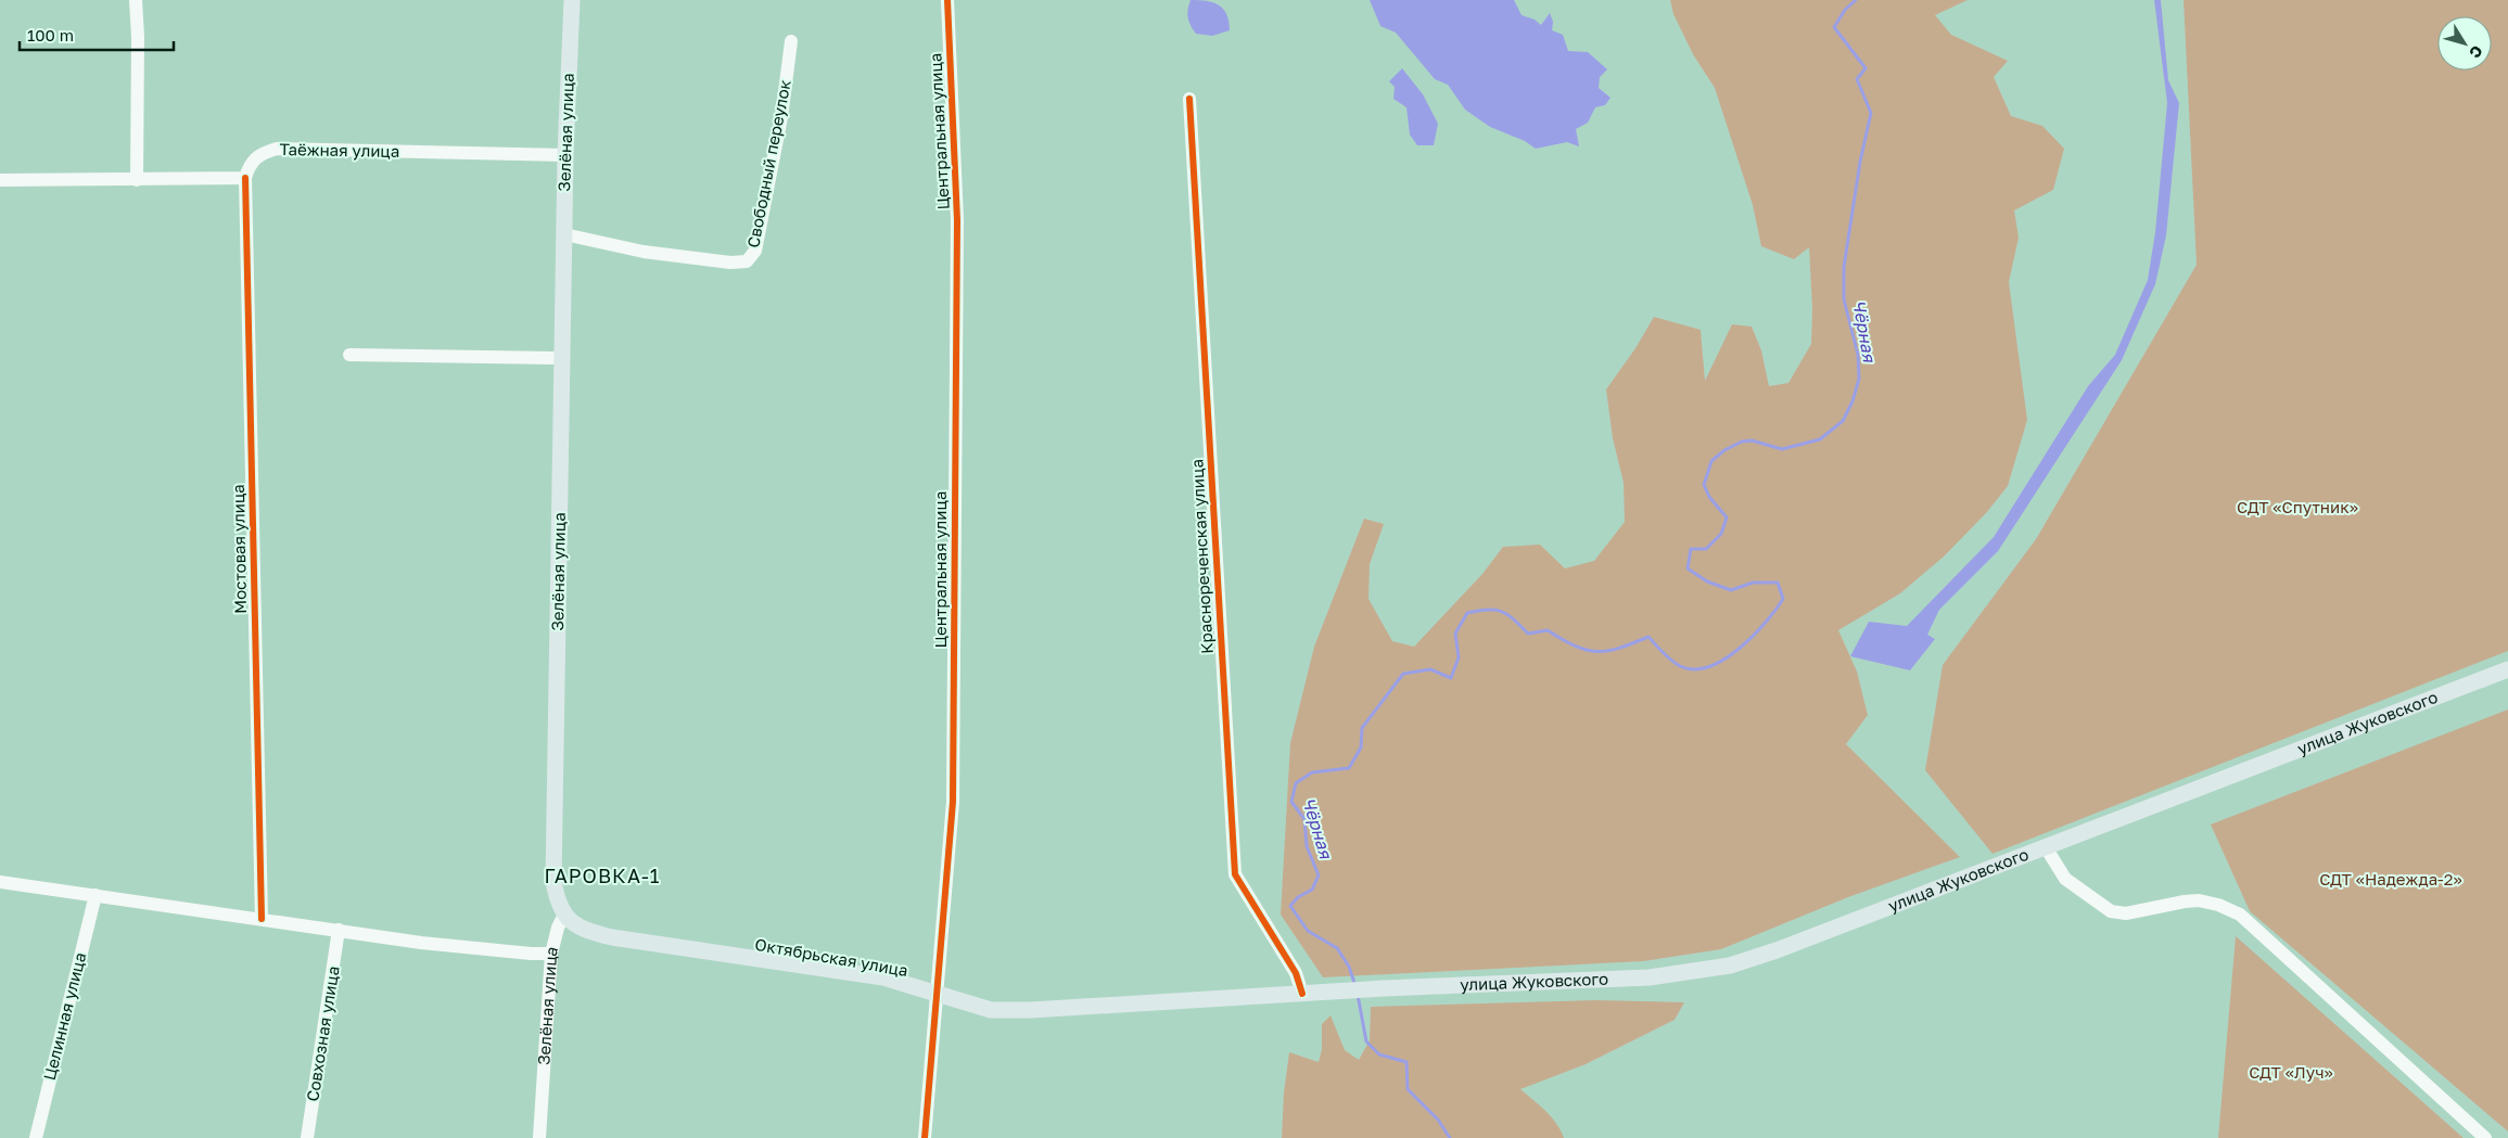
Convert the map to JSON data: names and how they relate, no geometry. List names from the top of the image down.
{
  "streets": {
    "main road": ["Зелёная улица", "улица Жуковского", "Октябрьская улица"],
    "street": [
      "Центральная улица",
      "Таёжная улица",
      "Свободный переулок",
      "Мостовая улица",
      "Краснореченская улица",
      "Целинная улица",
      "Совхозная улица"
    ]
  },
  "crossings": [
    ["Центральная улица", "Октябрьская улица"],
    ["Зелёная улица", "Таёжная улица"],
    ["Зелёная улица", "Свободный переулок"],
    ["Зелёная улица", "Октябрьская улица"],
    ["Таёжная улица", "Мостовая улица"],
    ["Краснореченская улица", "Октябрьская улица"],
    ["улица Жуковского", "Октябрьская улица"]
  ],
  "districts": ["ГАРОВКА-1"],
  "water": ["Чёрная"],
  "parks": ["СДТ «Спутник»", "СДТ «Надежда-2»", "СДТ «Луч»"],
  "scale_bar": "100 m",
  "north": "bottom right"
}
